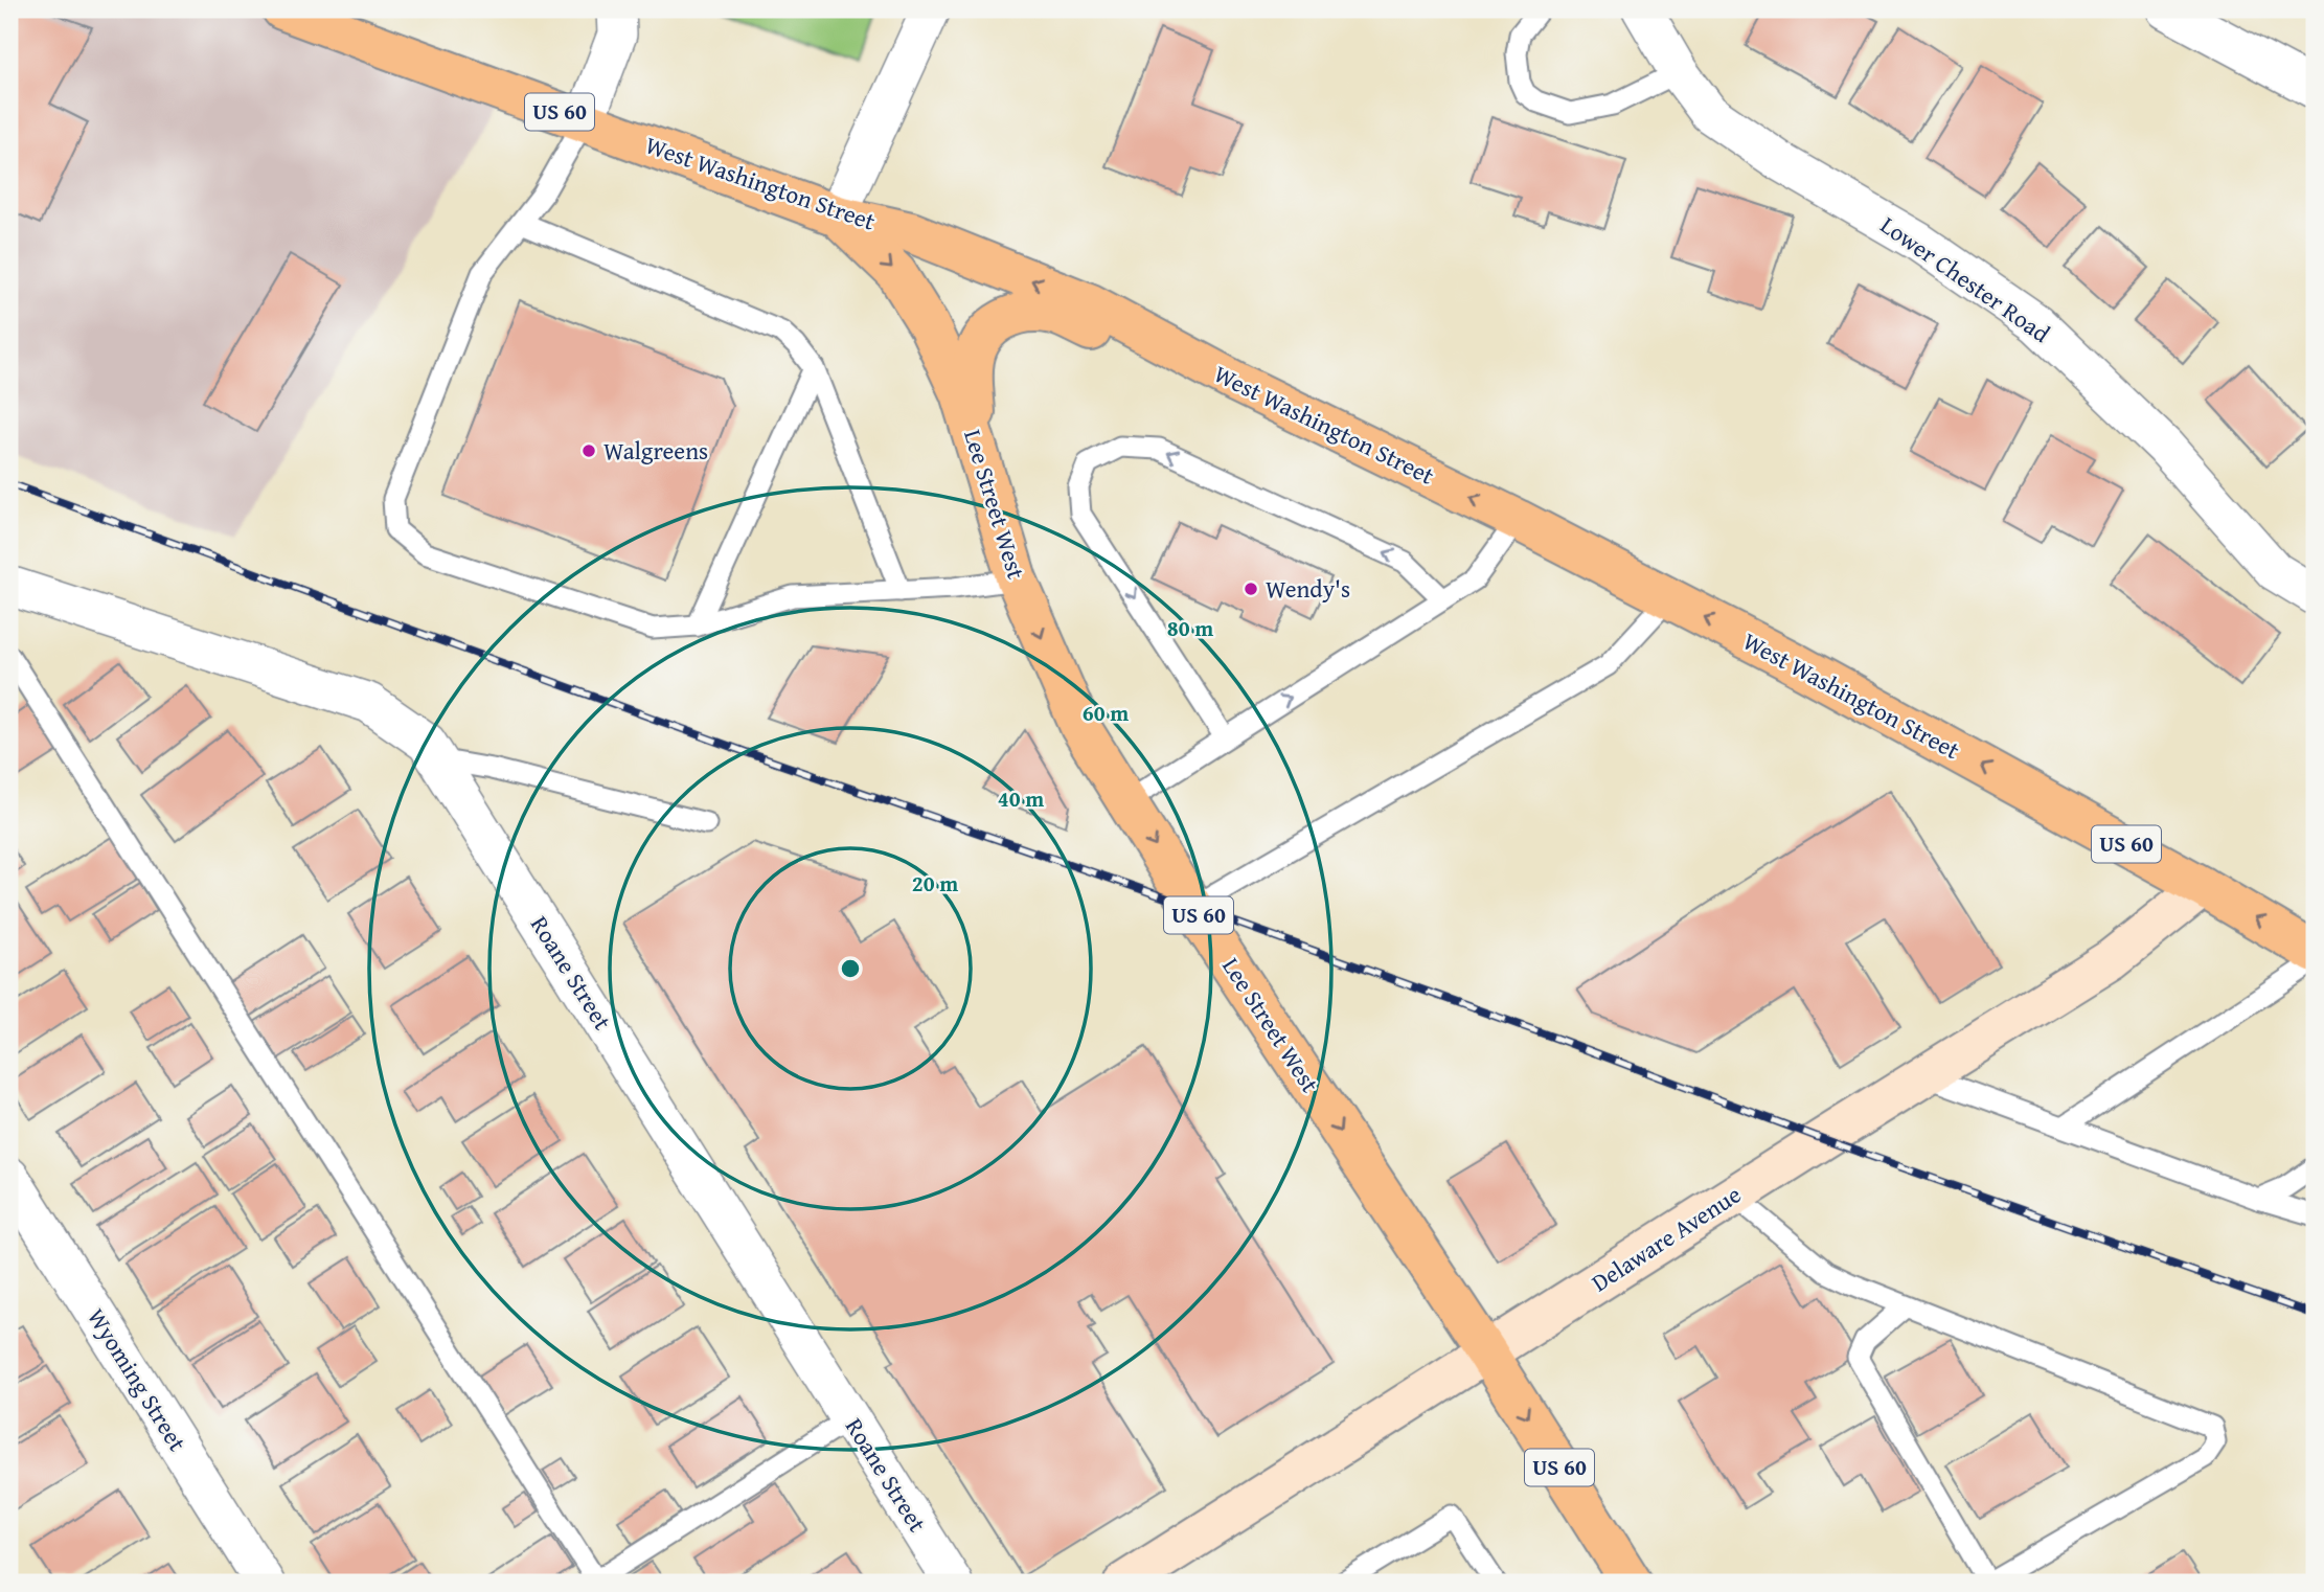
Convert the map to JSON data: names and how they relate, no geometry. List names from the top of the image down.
{
  "streets": {
    "main road": [
      "US 60",
      "West Washington Street",
      "Lee Street West",
      "Delaware Avenue"
    ],
    "street": ["Lower Chester Road", "Roane Street", "Wyoming Street"]
  },
  "crossings": [
    ["West Washington Street", "Lee Street West"],
    ["West Washington Street", "Delaware Avenue"],
    ["Lee Street West", "Delaware Avenue"]
  ],
  "one_way": ["West Washington Street", "Lee Street West"],
  "places": ["Walgreens", "Wendy's"],
  "rings": [
    "80 m",
    "60 m",
    "40 m",
    "20 m"
  ]
}
